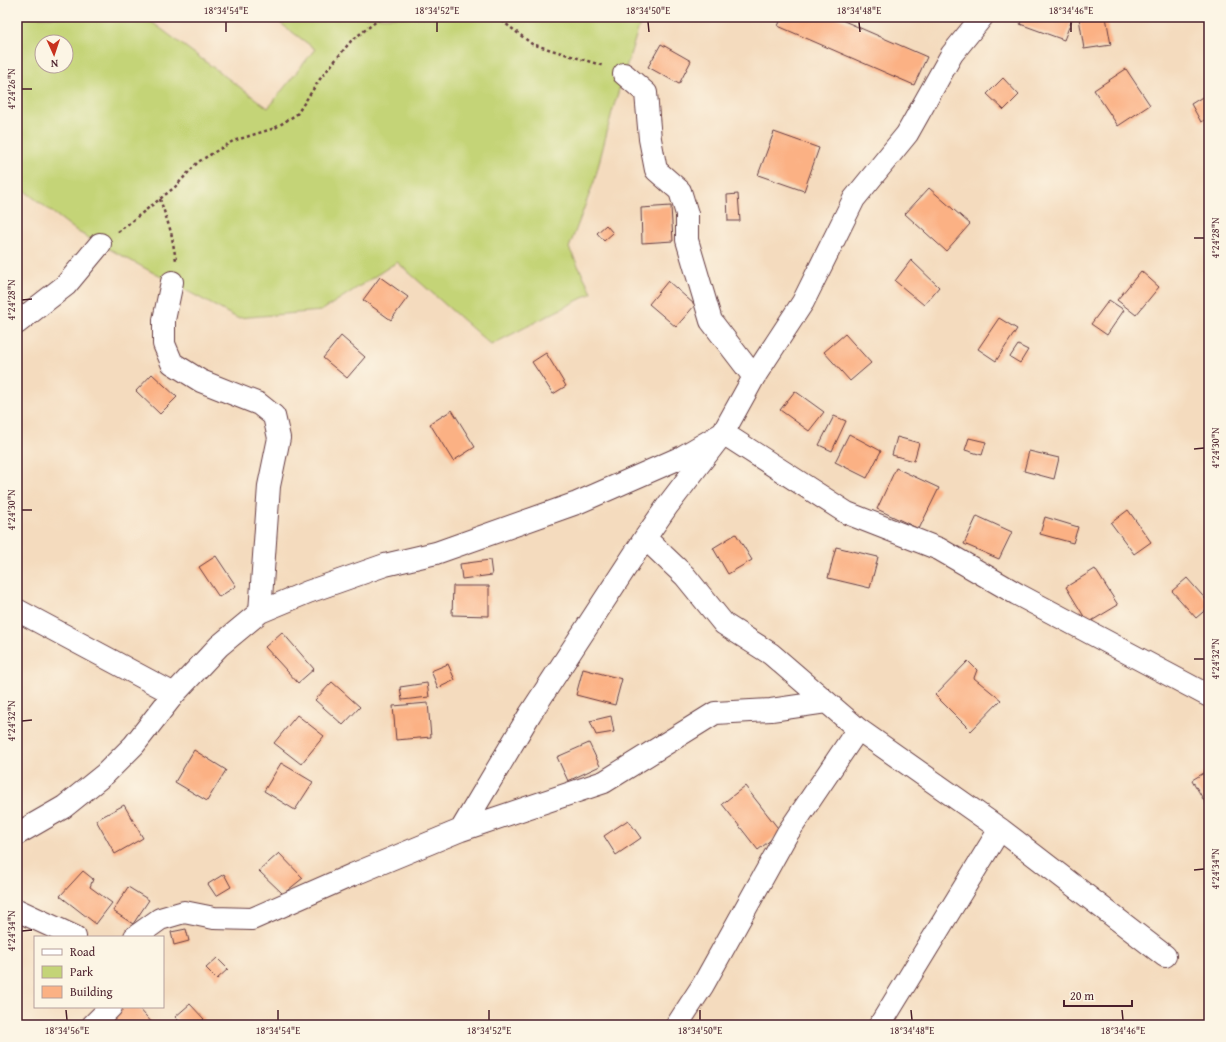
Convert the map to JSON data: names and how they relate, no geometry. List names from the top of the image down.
{
  "legend": ["Road", "Park", "Building"],
  "scale_bar": "20 m",
  "north": "bottom",
  "coordinates": [
    "18°34'54\"E",
    "18°34'52\"E",
    "18°34'50\"E",
    "18°34'48\"E",
    "18°34'46\"E",
    "4°24'26\"N",
    "4°24'28\"N",
    "4°24'30\"N",
    "4°24'32\"N",
    "4°24'34\"N",
    "18°34'56\"E"
  ]
}
